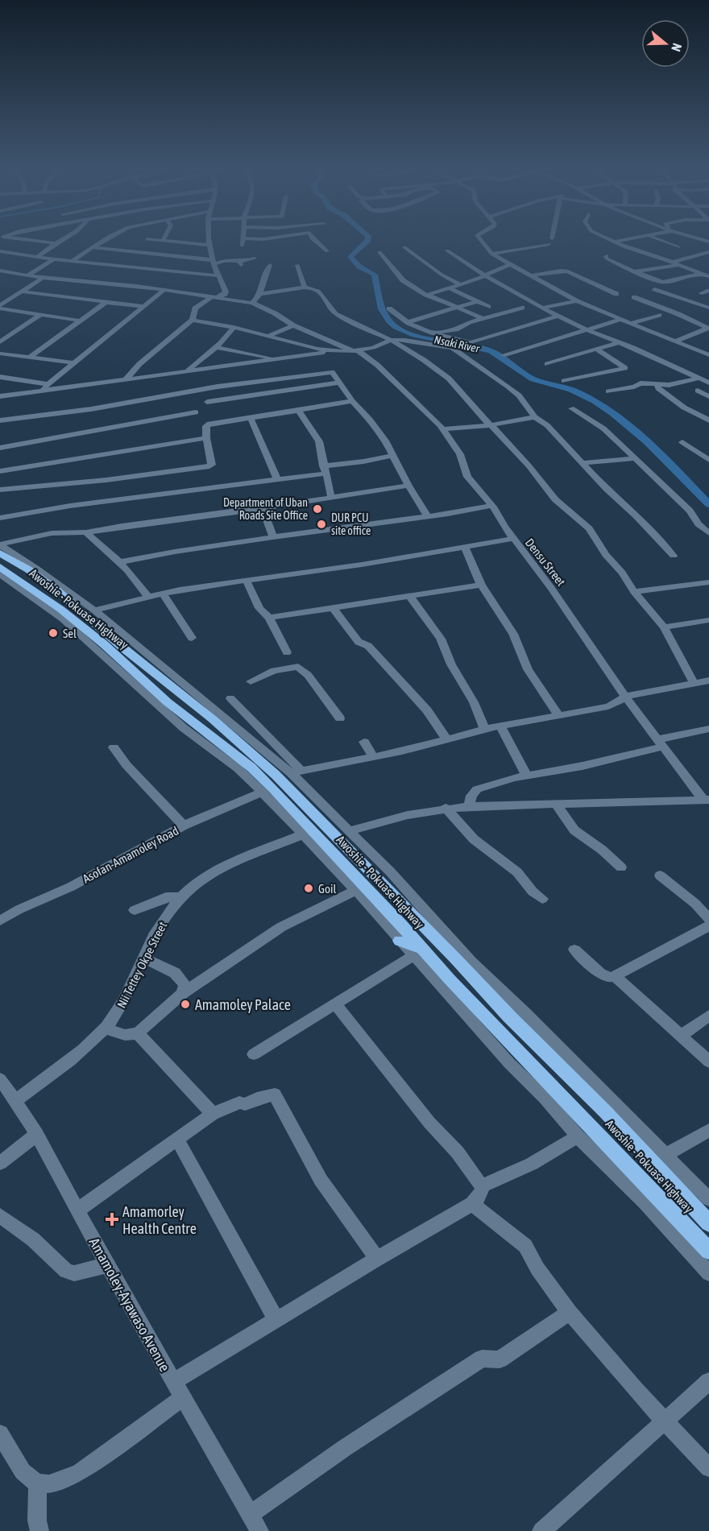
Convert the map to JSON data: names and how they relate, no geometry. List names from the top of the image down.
{
  "streets": {
    "main road": ["Awoshie - Pokuase Highway"],
    "street": [
      "Densu Street",
      "Asofan-Amamoley Road",
      "Nii Tettey Okpe Street",
      "Amamoley-Ayawaso Avenue"
    ]
  },
  "crossings": [
    ["Nii Tettey Okpe Street", "Amamoley-Ayawaso Avenue"]
  ],
  "water": ["Nsaki River"],
  "places": {
    "other": [
      "Department of Uban Roads Site Office",
      "DUR PCU site office",
      "Sel",
      "Goil",
      "Amamoley Palace"
    ],
    "health": ["Amamorley Health Centre"]
  },
  "north": "right"
}
